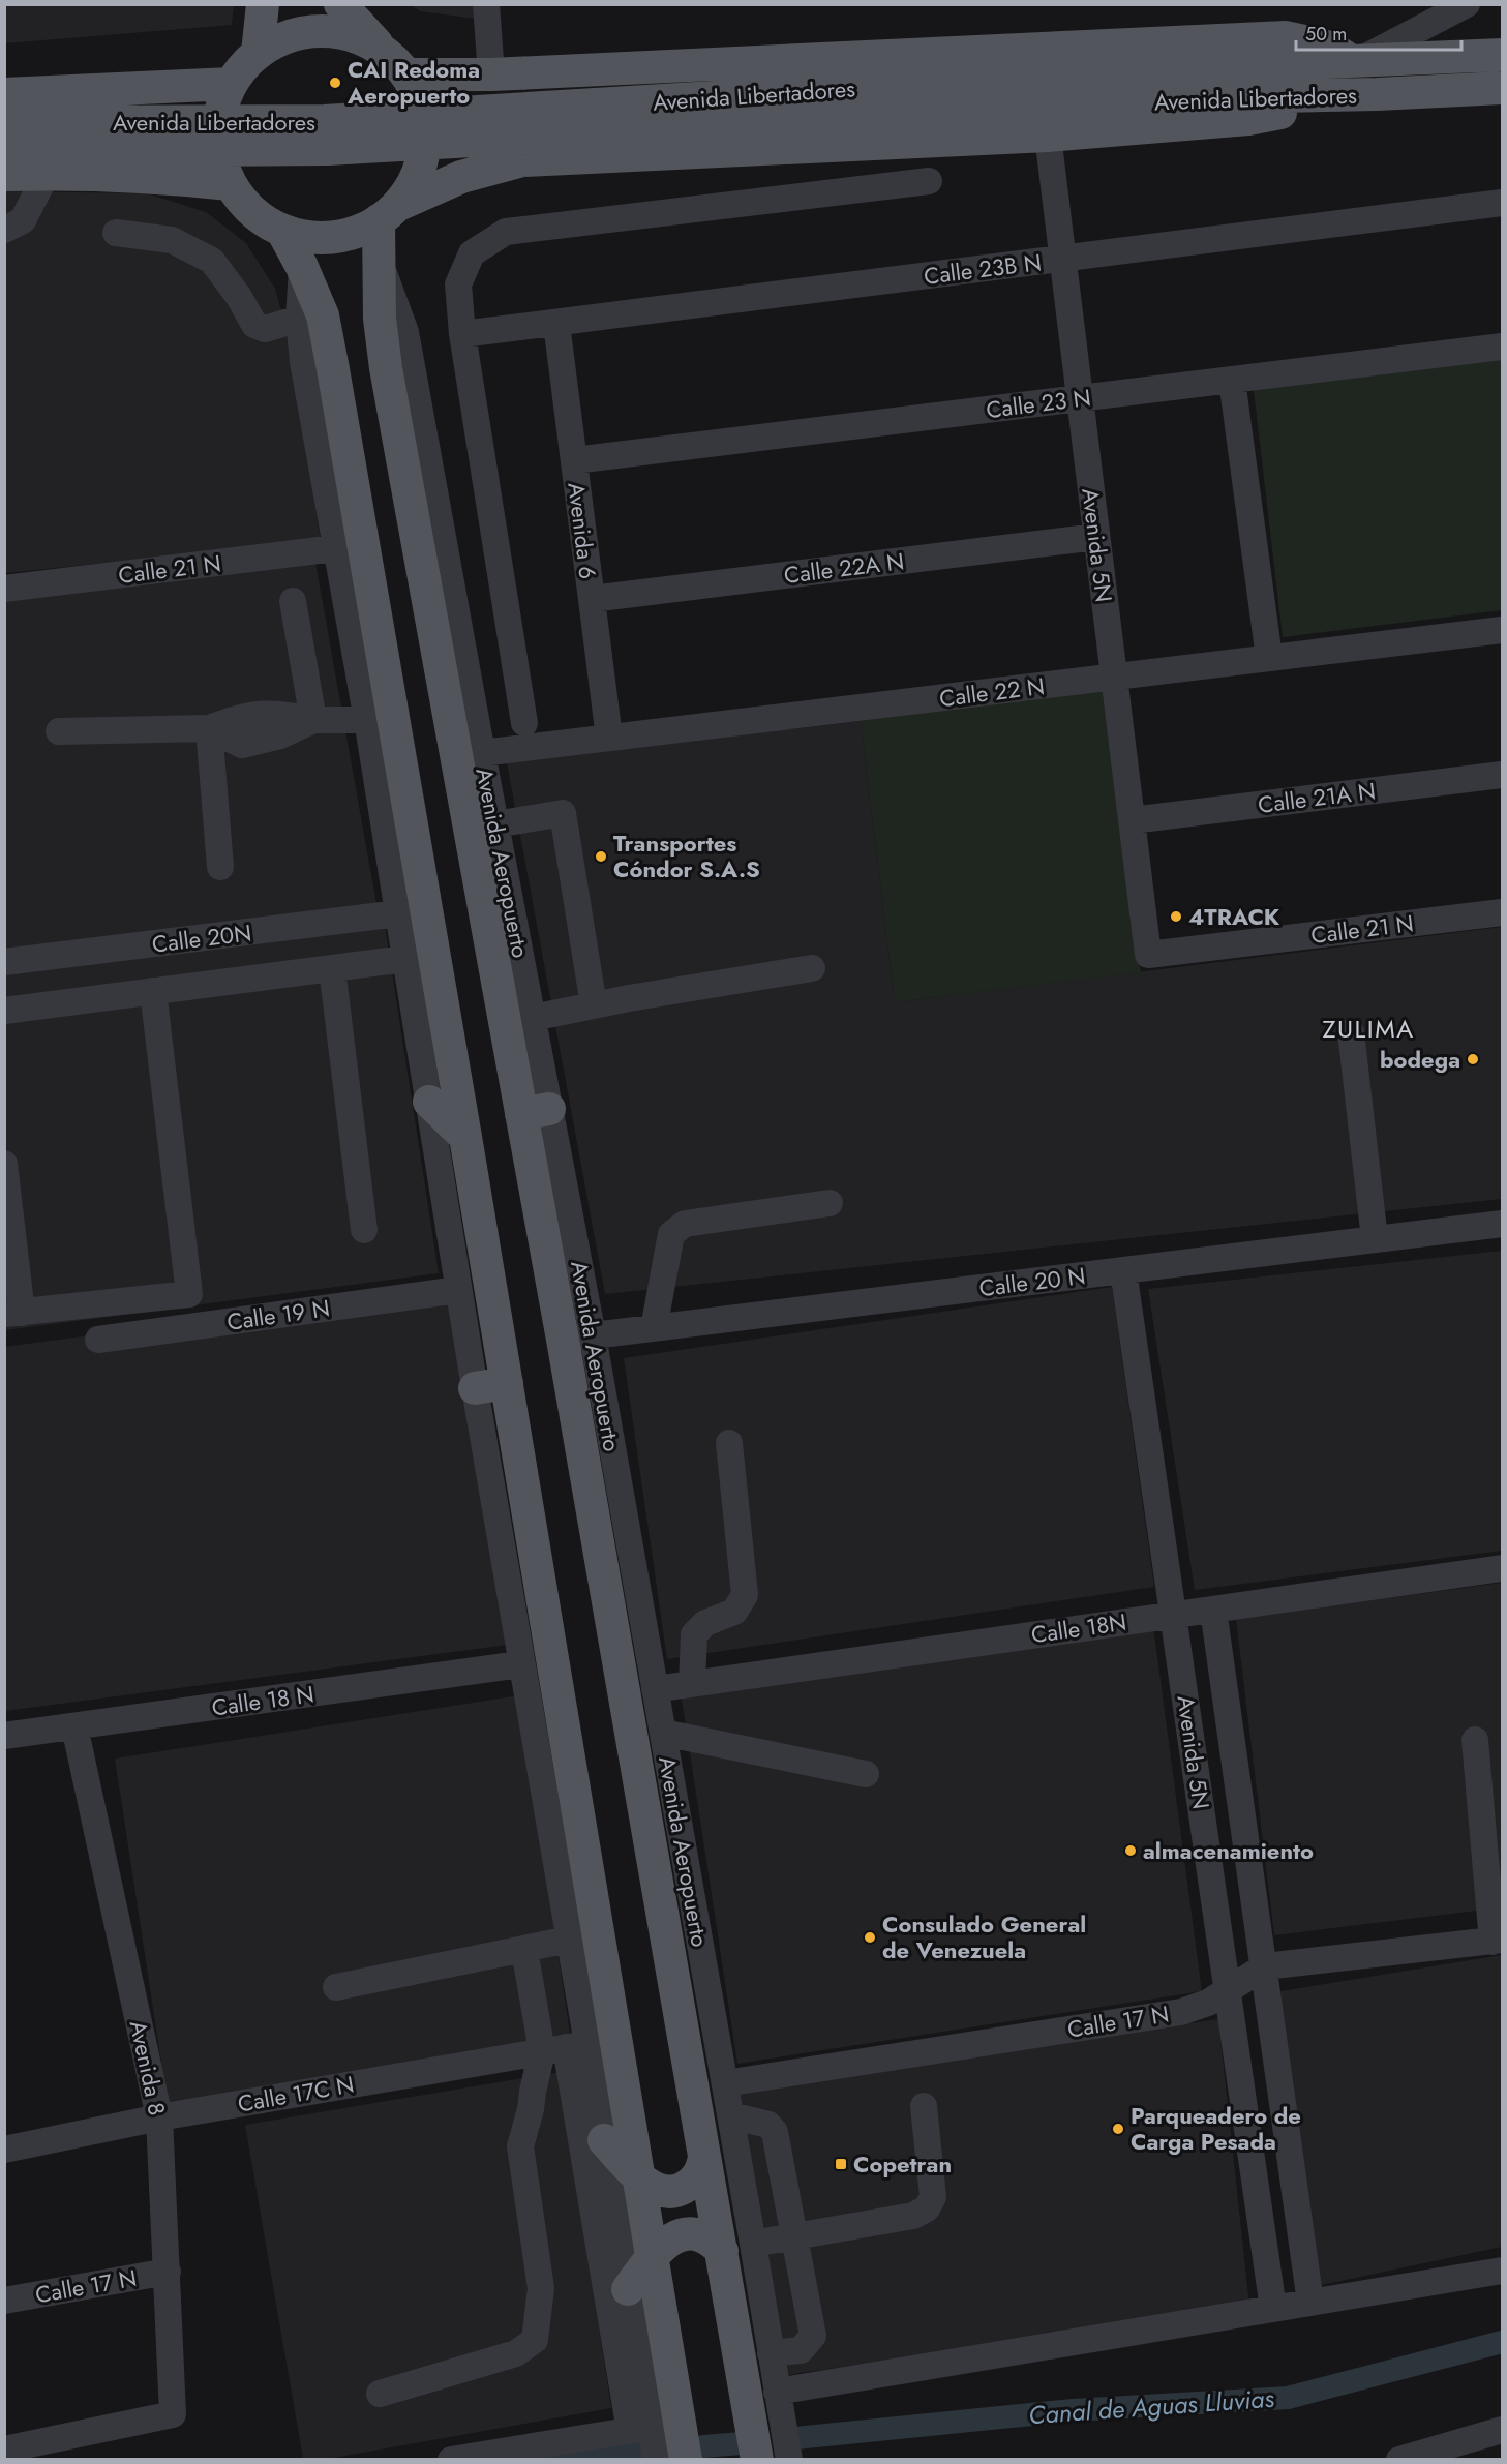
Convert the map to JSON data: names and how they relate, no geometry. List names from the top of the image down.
{
  "streets": {
    "main road": ["Avenida Libertadores", "Avenida Aeropuerto"],
    "street": [
      "Calle 23B N",
      "Calle 23 N",
      "Avenida 6",
      "Avenida 5N",
      "Calle 22A N",
      "Calle 21 N",
      "Calle 22 N",
      "Calle 21A N",
      "Calle 20N",
      "Calle 20 N",
      "Calle 19 N",
      "Calle 18N",
      "Calle 18 N",
      "Calle 17 N",
      "Avenida 8",
      "Calle 17C N"
    ]
  },
  "crossings": [
    ["Calle 23B N", "Avenida 6"],
    ["Calle 23B N", "Avenida 5N"],
    ["Calle 23 N", "Avenida 6"],
    ["Calle 23 N", "Avenida 5N"],
    ["Avenida 6", "Calle 22A N"],
    ["Avenida 6", "Calle 22 N"],
    ["Avenida 5N", "Calle 22A N"],
    ["Avenida 5N", "Calle 21 N"],
    ["Avenida 5N", "Calle 22 N"],
    ["Avenida 5N", "Calle 21A N"],
    ["Avenida 5N", "Calle 20 N"],
    ["Avenida 5N", "Calle 18N"],
    ["Avenida 5N", "Calle 17 N"],
    ["Calle 22 N", "Avenida Aeropuerto"],
    ["Avenida Aeropuerto", "Calle 20 N"],
    ["Avenida Aeropuerto", "Calle 18N"],
    ["Avenida Aeropuerto", "Calle 17 N"],
    ["Calle 18 N", "Avenida 8"],
    ["Calle 17 N", "Avenida 8"],
    ["Avenida 8", "Calle 17C N"]
  ],
  "districts": ["ZULIMA"],
  "water": ["Canal de Aguas Lluvias"],
  "places": {
    "other": [
      "CAI Redoma Aeropuerto",
      "Transportes Cóndor S.A.S",
      "4TRACK",
      "bodega",
      "almacenamiento",
      "Consulado General de Venezuela",
      "Parqueadero de Carga Pesada"
    ],
    "transit": ["Copetran"]
  },
  "scale_bar": "50 m"
}
